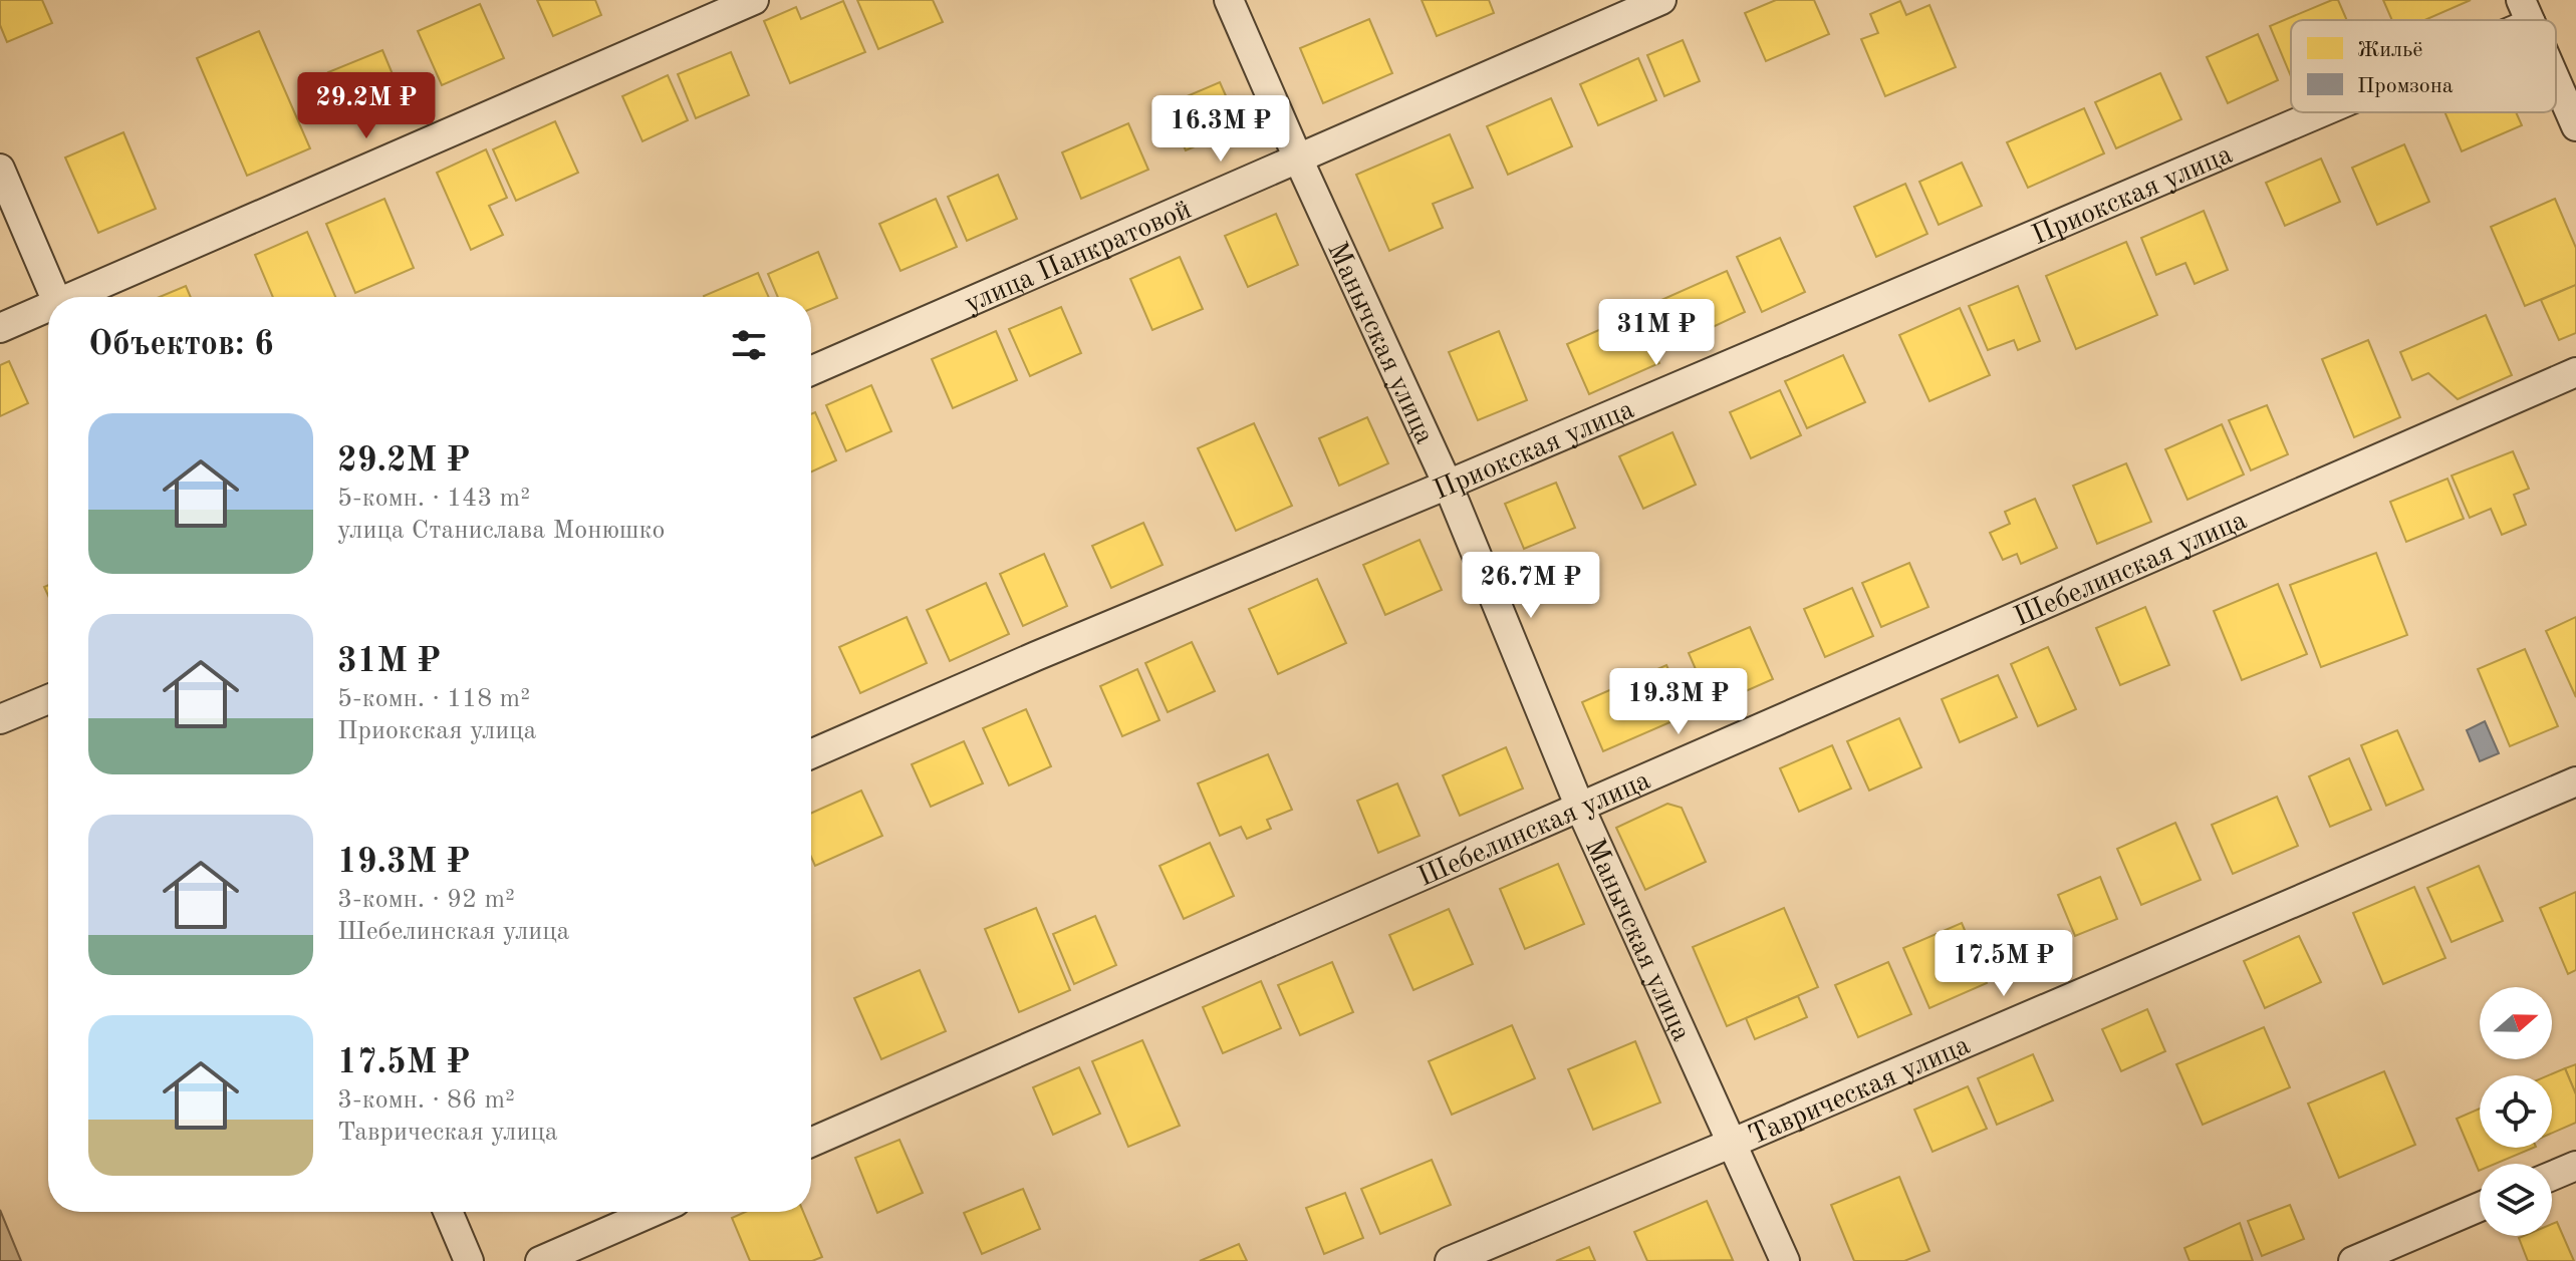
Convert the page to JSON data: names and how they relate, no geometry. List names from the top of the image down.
{
  "streets": {
    "street": [
      "Приокская улица",
      "улица Панкратовой",
      "Манычская улица",
      "Шебелинская улица",
      "Таврическая улица"
    ]
  },
  "crossings": [
    ["Приокская улица", "Манычская улица"],
    ["улица Панкратовой", "Манычская улица"],
    ["Манычская улица", "Шебелинская улица"],
    ["Манычская улица", "Таврическая улица"]
  ],
  "legend": ["Жильё", "Промзона"],
  "north": "right",
  "page": {
    "price": [
      "29.2M ₽",
      "16.3M ₽",
      "31M ₽",
      "26.7M ₽",
      "19.3M ₽",
      "17.5M ₽"
    ],
    "heading": "Объектов: 6",
    "list": [
      {
        "name": "29.2M ₽",
        "note": "5-комн. · 143 m² · улица Станислава Монюшко"
      },
      {
        "name": "31M ₽",
        "note": "5-комн. · 118 m² · Приокская улица"
      },
      {
        "name": "19.3M ₽",
        "note": "3-комн. · 92 m² · Шебелинская улица"
      },
      {
        "name": "17.5M ₽",
        "note": "3-комн. · 86 m² · Таврическая улица"
      }
    ]
  }
}
